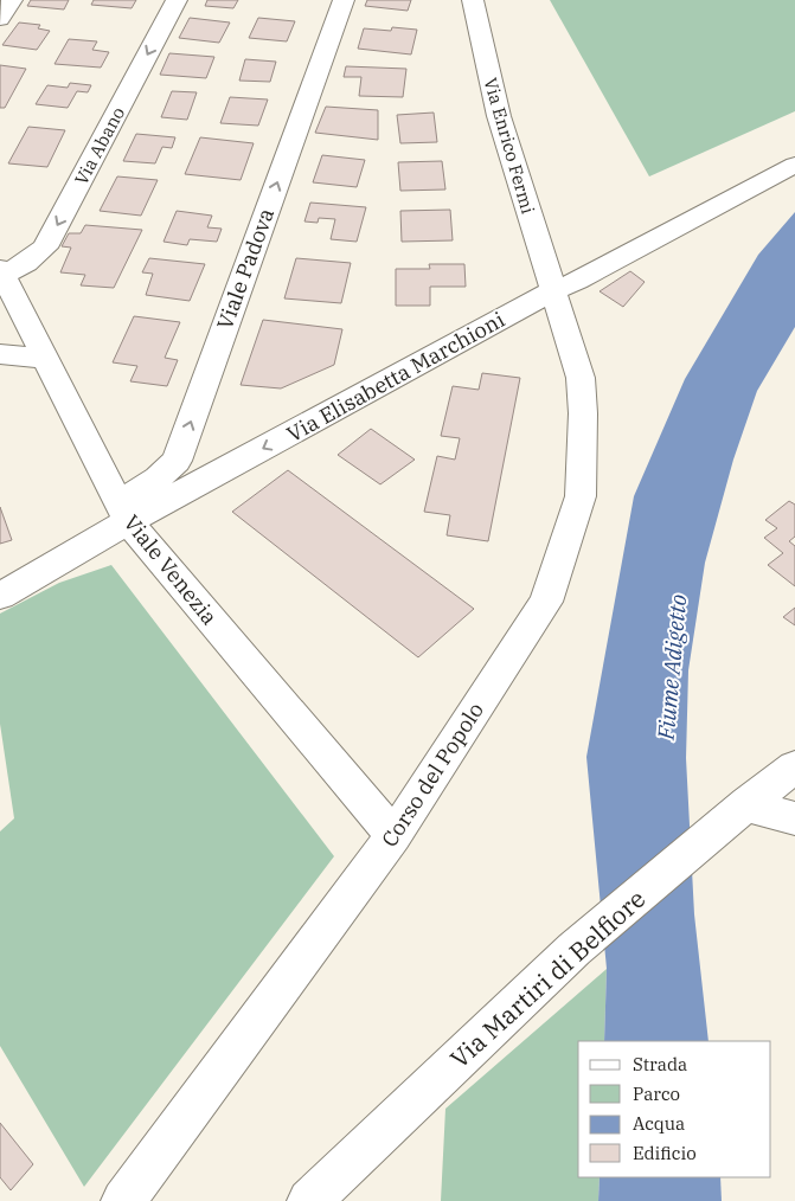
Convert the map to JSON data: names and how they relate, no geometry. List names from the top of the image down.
{
  "streets": {
    "street": [
      "Via Abano",
      "Via Enrico Fermi",
      "Viale Padova",
      "Via Elisabetta Marchioni",
      "Viale Venezia",
      "Corso del Popolo",
      "Via Martiri di Belfiore"
    ]
  },
  "crossings": [
    ["Via Abano", "Viale Venezia"],
    ["Via Enrico Fermi", "Via Elisabetta Marchioni"],
    ["Via Enrico Fermi", "Corso del Popolo"],
    ["Viale Padova", "Via Elisabetta Marchioni"],
    ["Viale Padova", "Viale Venezia"],
    ["Via Elisabetta Marchioni", "Viale Venezia"],
    ["Via Elisabetta Marchioni", "Corso del Popolo"],
    ["Viale Venezia", "Corso del Popolo"]
  ],
  "one_way": ["Via Abano", "Viale Padova", "Via Elisabetta Marchioni"],
  "water": ["Fiume Adigetto"],
  "legend": [
    "Strada",
    "Parco",
    "Acqua",
    "Edificio"
  ]
}
